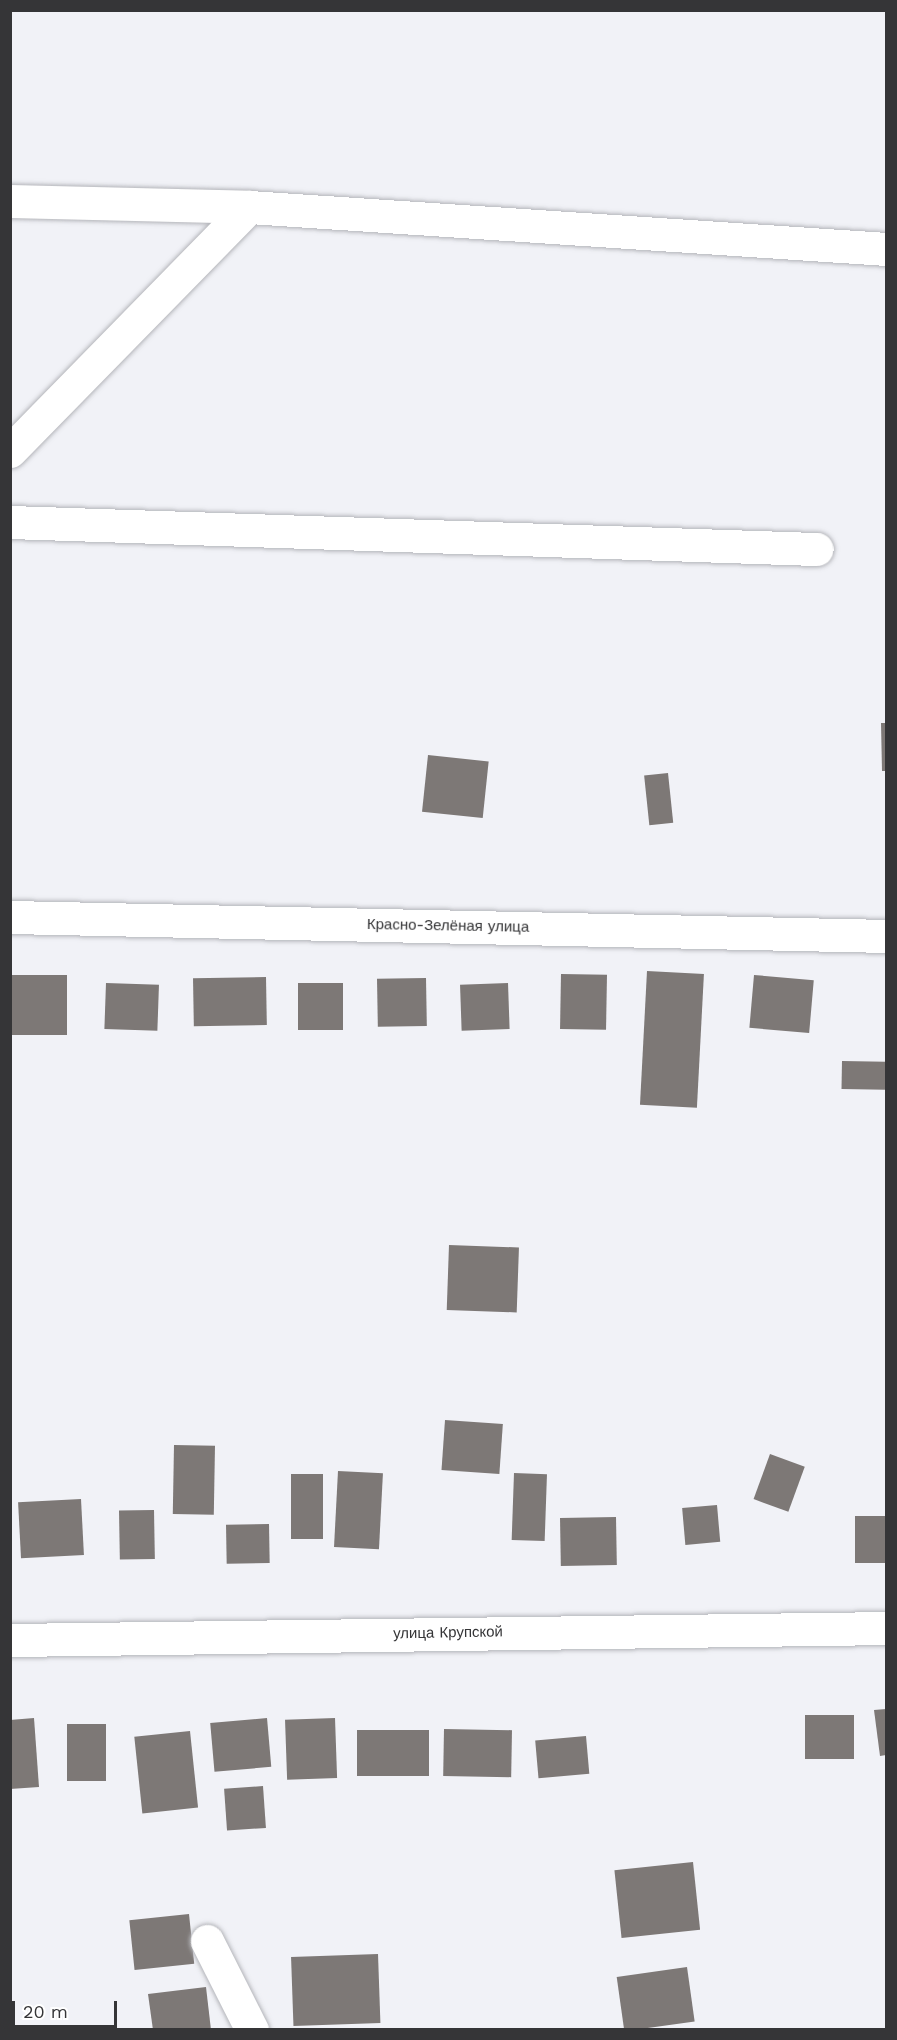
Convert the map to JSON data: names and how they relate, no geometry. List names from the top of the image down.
{
  "streets": {
    "street": ["Красно-Зелёная улица", "улица Крупской"]
  },
  "scale_bar": "20 m"
}
